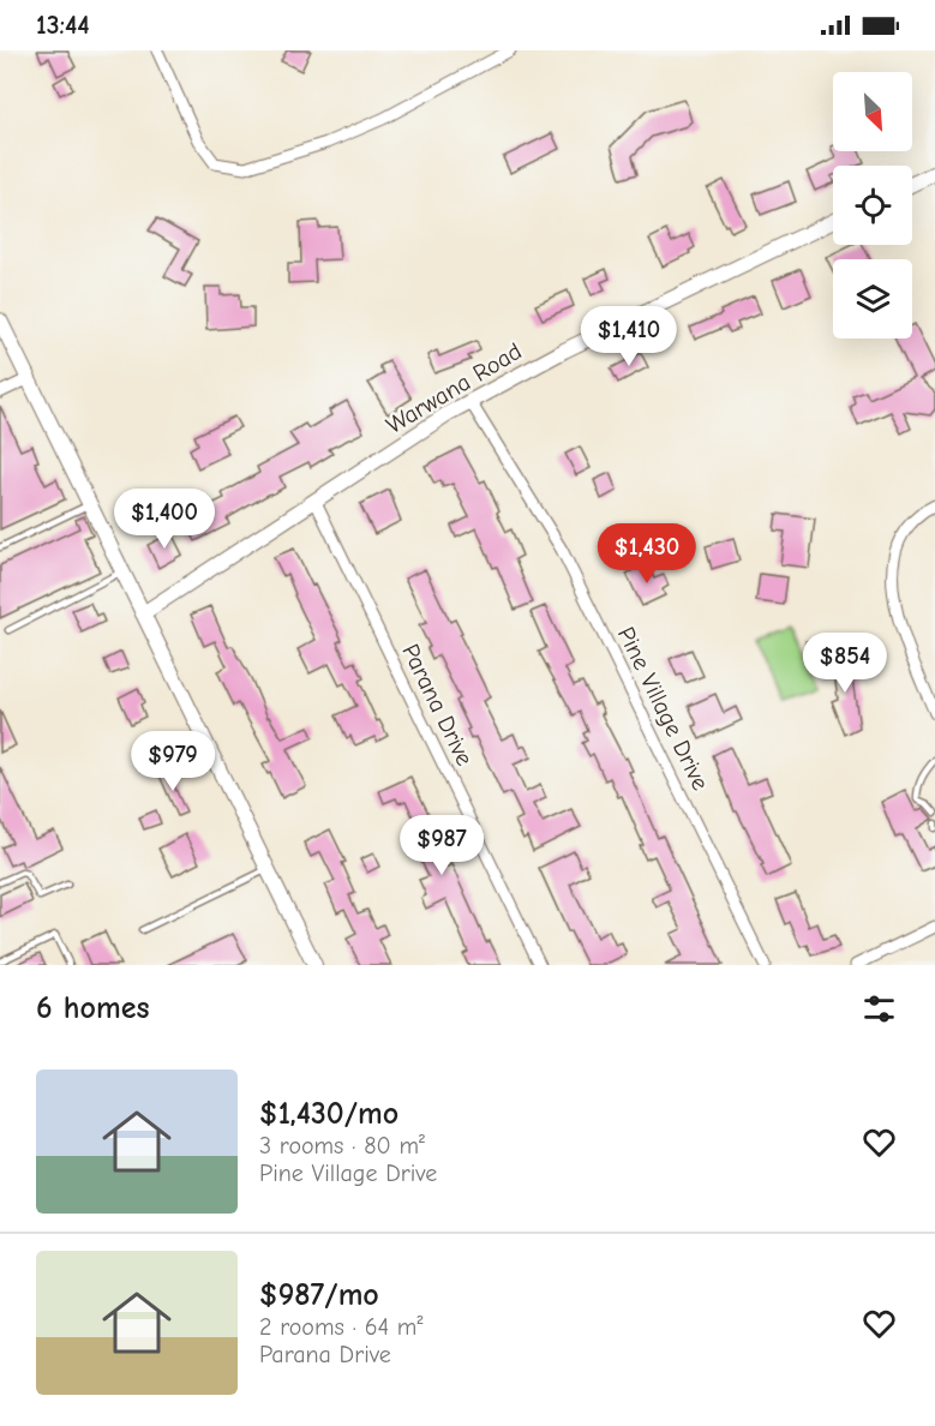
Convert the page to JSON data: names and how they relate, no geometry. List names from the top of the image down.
{
  "streets": {
    "street": ["Warwana Road", "Parana Drive", "Pine Village Drive"]
  },
  "crossings": [
    ["Warwana Road", "Parana Drive"],
    ["Warwana Road", "Pine Village Drive"]
  ],
  "north": "bottom right",
  "page": {
    "status": "13:44",
    "price": [
      "$1,410",
      "$1,400",
      "$1,430",
      "$854",
      "$979",
      "$987"
    ],
    "heading": "6 homes",
    "list": [
      {
        "name": "$1,430/mo",
        "note": "3 rooms · 80 m² · Pine Village Drive"
      },
      {
        "name": "$987/mo",
        "note": "2 rooms · 64 m² · Parana Drive"
      }
    ]
  }
}
